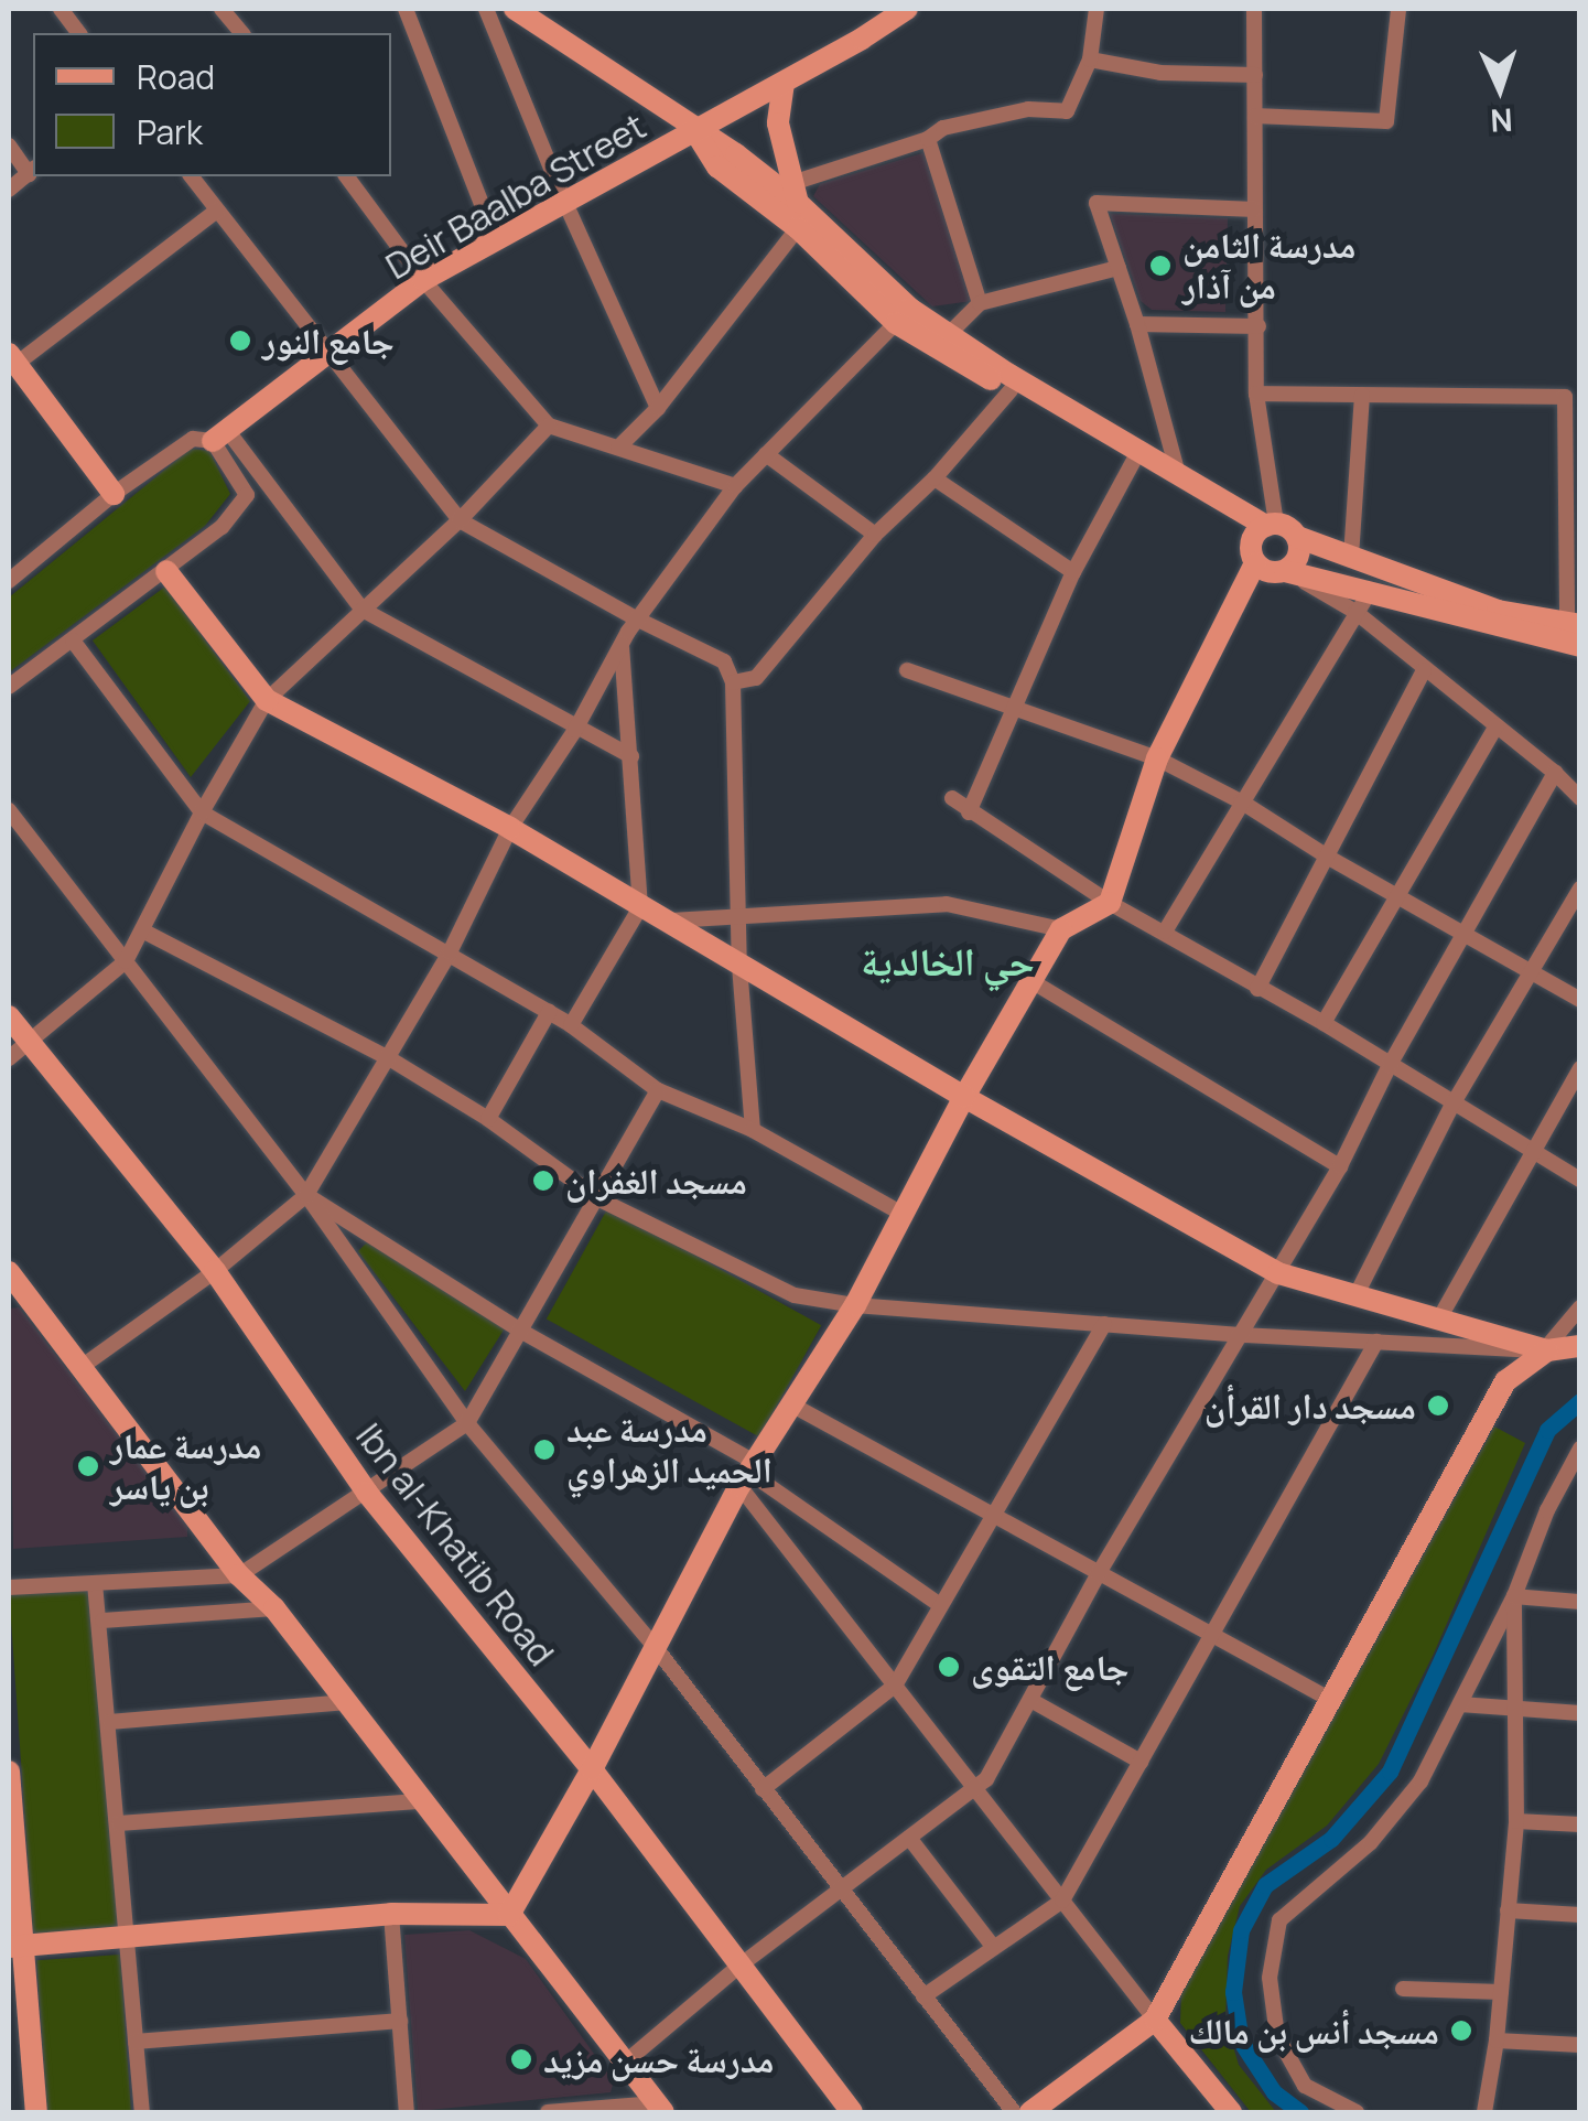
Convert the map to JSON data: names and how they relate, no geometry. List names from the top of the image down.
{
  "streets": {
    "main road": ["Deir Baalba Street", "Ibn al-Khatib Road"]
  },
  "districts": ["حي الخالدية"],
  "places": [
    "مدرسة الثامن من آذار",
    "جامع النور",
    "مسجد الغفران",
    "مسجد دار القرأن",
    "مدرسة عبد الحميد الزهراوي",
    "مدرسة عمار بن ياسر",
    "جامع التقوى",
    "مسجد أنس بن مالك",
    "مدرسة حسن مزيد"
  ],
  "legend": ["Road", "Park"],
  "north": "bottom"
}
